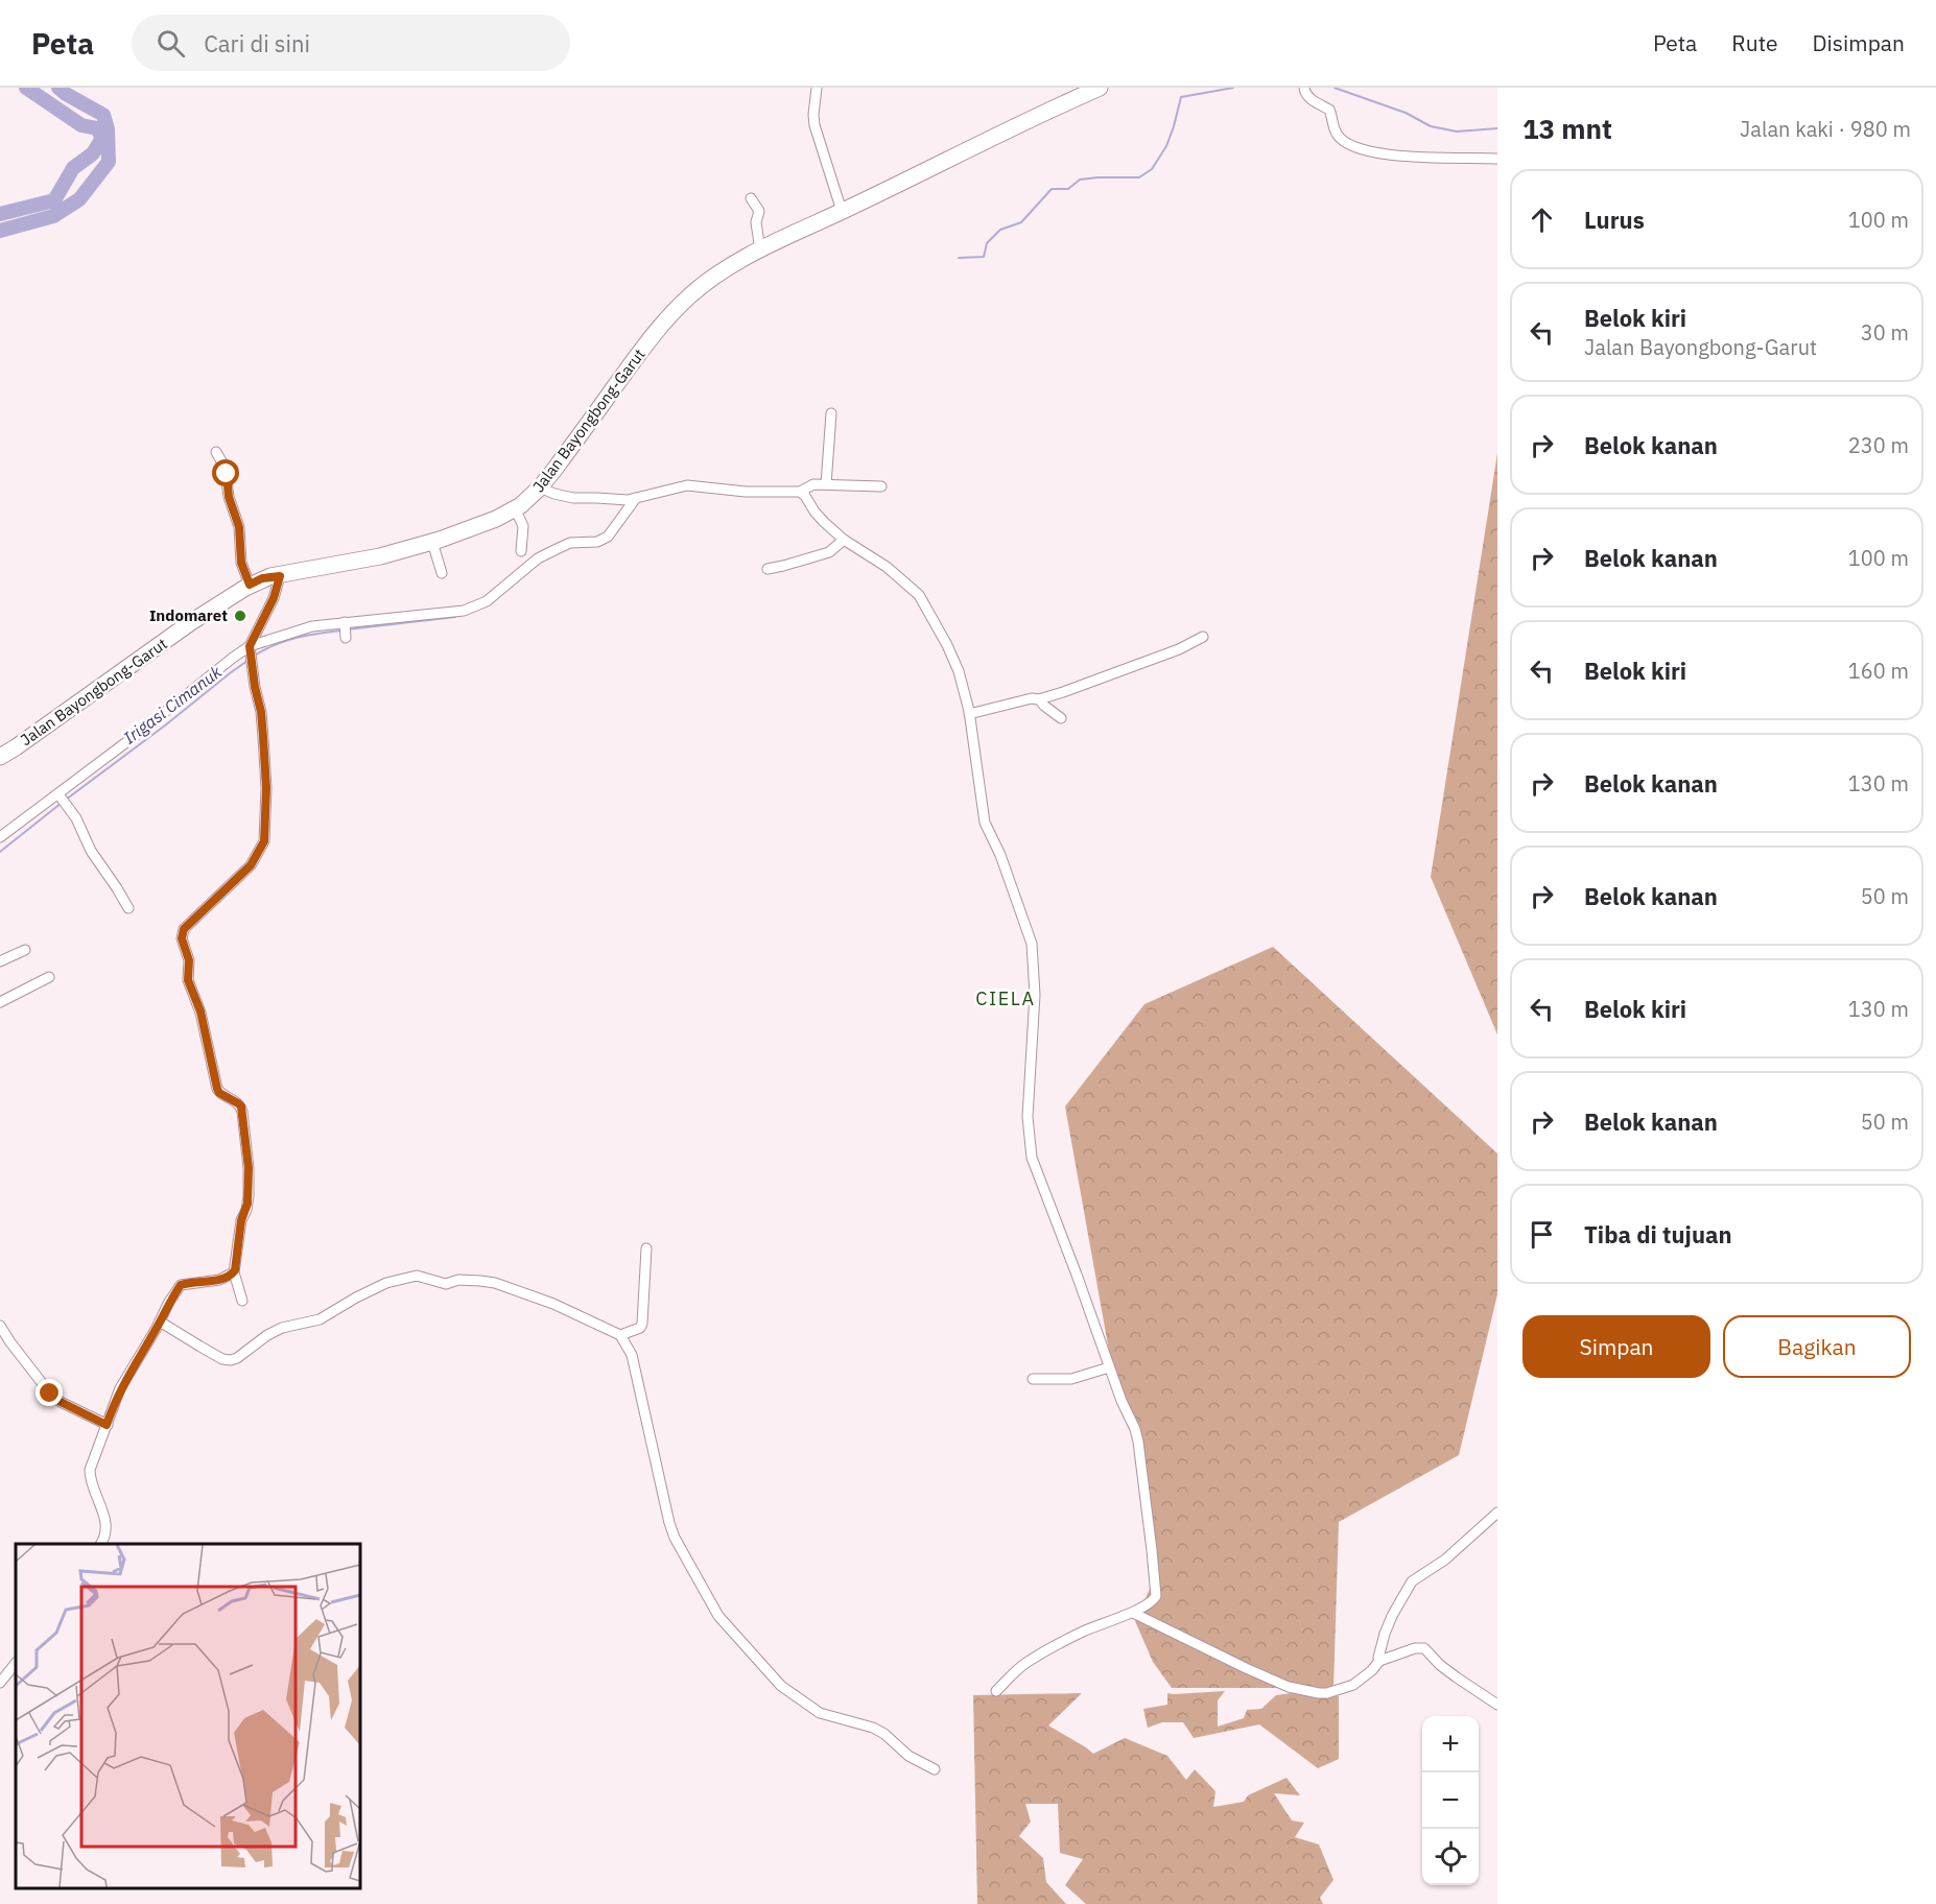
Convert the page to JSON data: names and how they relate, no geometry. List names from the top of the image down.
{
  "streets": {
    "main road": ["Jalan Bayongbong-Garut"]
  },
  "districts": ["CIELA"],
  "water": ["Irigasi Cimanuk"],
  "places": ["Indomaret"],
  "page": {
    "header": "Peta",
    "search": "Cari di sini",
    "nav": ["Peta", "Rute", "Disimpan"],
    "heading": ["13 mnt", "Jalan kaki · 980 m"],
    "list": [
      ["Lurus", "100 m"],
      ["Belok kiri", "Jalan Bayongbong-Garut", "30 m"],
      ["Belok kanan", "230 m"],
      ["Belok kanan", "100 m"],
      ["Belok kiri", "160 m"],
      ["Belok kanan", "130 m"],
      ["Belok kanan", "50 m"],
      ["Belok kiri", "130 m"],
      ["Belok kanan", "50 m"],
      "Tiba di tujuan"
    ],
    "buttons": ["Simpan", "Bagikan"],
    "map_buttons": ["+", "−"]
  }
}
